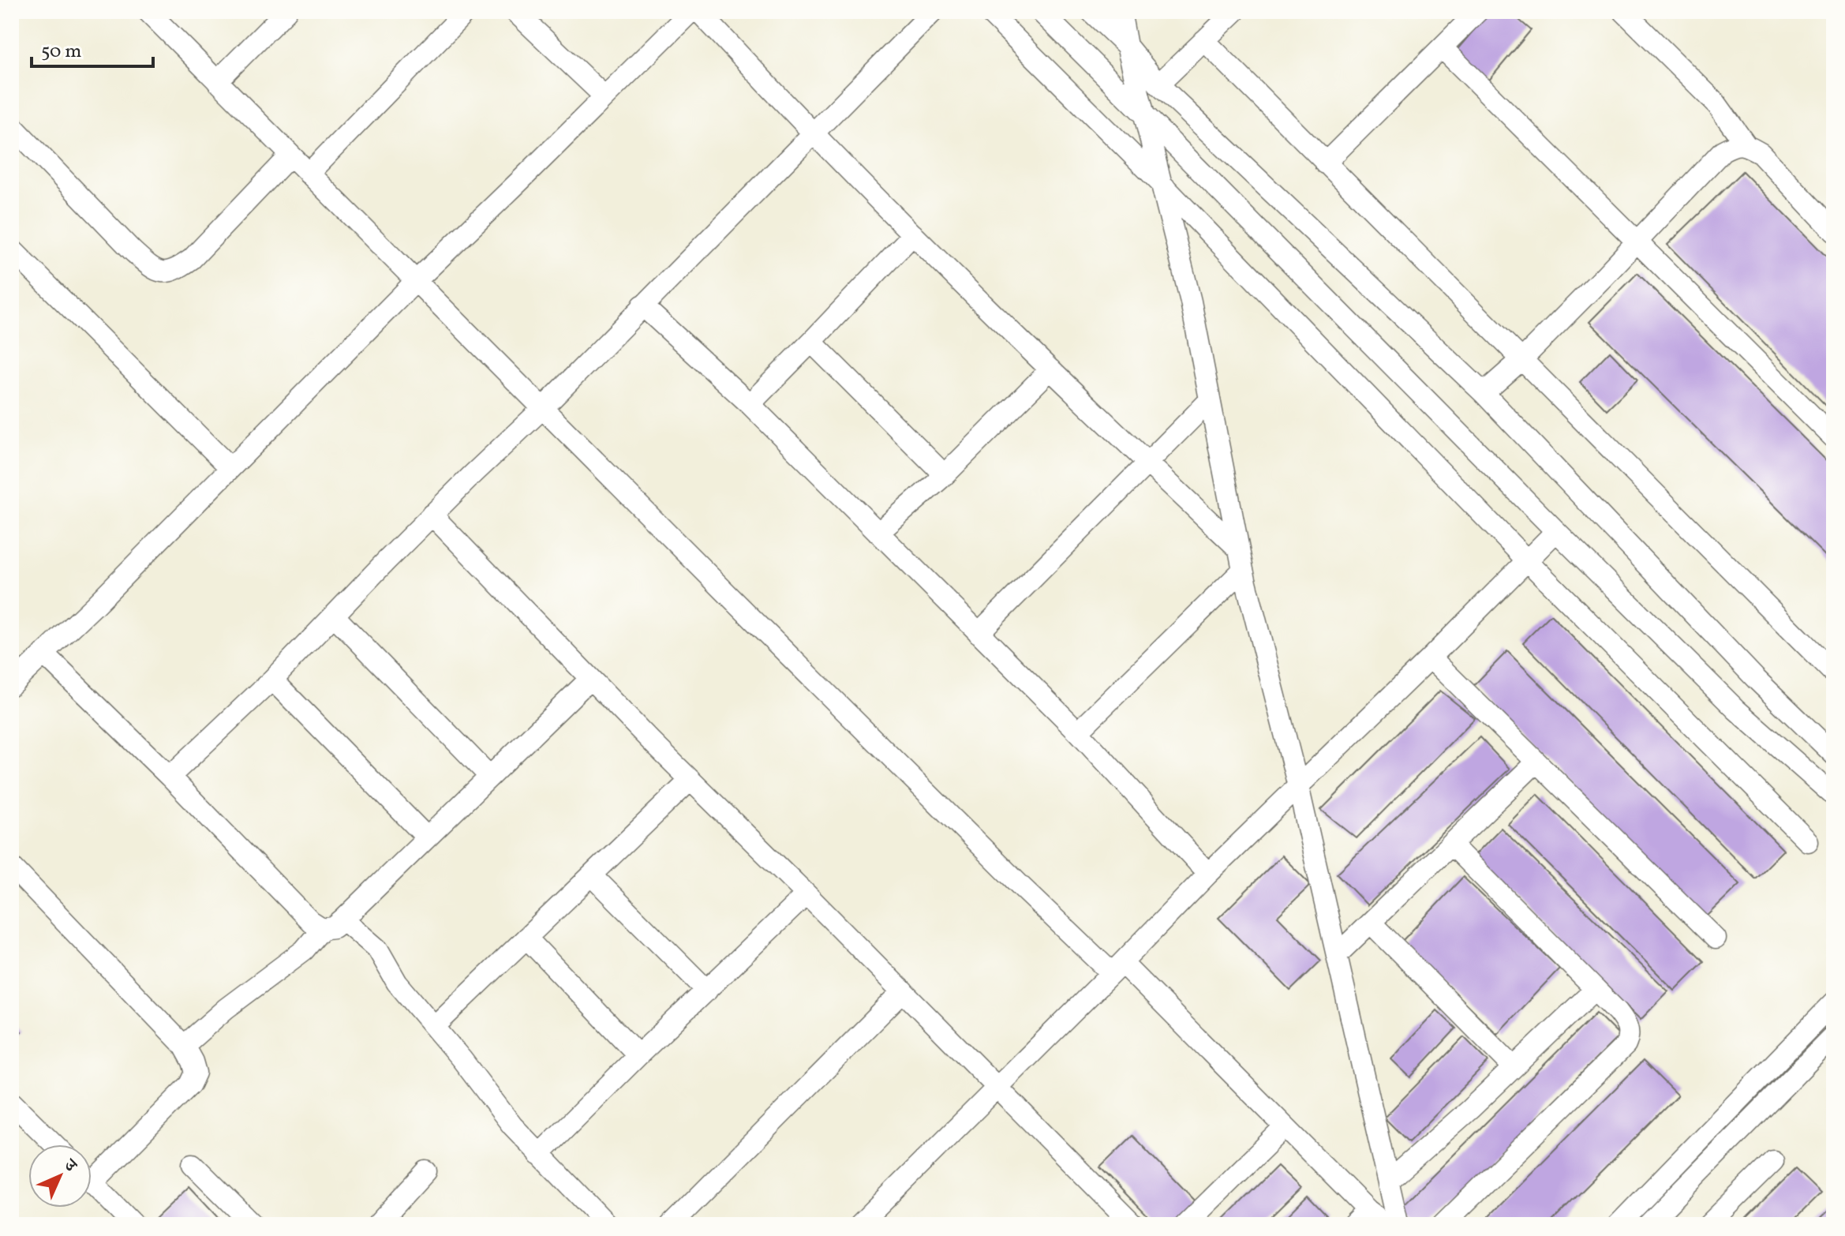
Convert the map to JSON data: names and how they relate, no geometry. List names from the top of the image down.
{
  "scale_bar": "50 m",
  "north": "top right"
}
